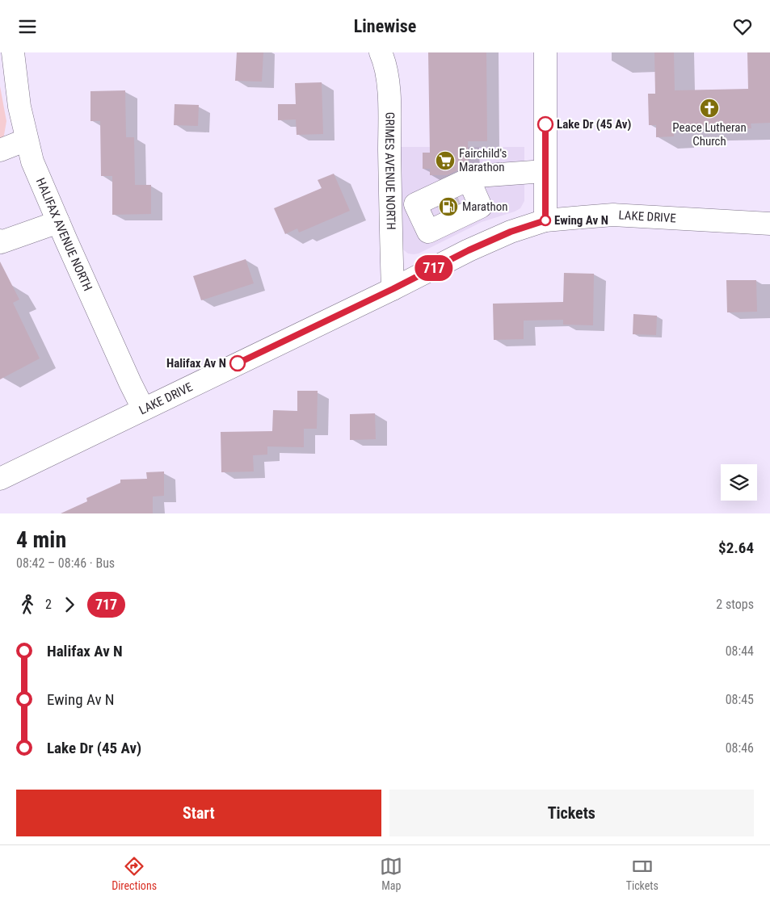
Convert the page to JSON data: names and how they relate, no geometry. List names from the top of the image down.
{
  "streets": {
    "street": ["GRIMES AVENUE NORTH", "LAKE DRIVE", "HALIFAX AVENUE NORTH"]
  },
  "crossings": [
    ["GRIMES AVENUE NORTH", "LAKE DRIVE"],
    ["LAKE DRIVE", "HALIFAX AVENUE NORTH"]
  ],
  "places": {
    "church": ["Peace Lutheran Church"],
    "other": ["Lake Dr (45 Av)", "Ewing Av N", "Halifax Av N"],
    "supermarket": ["Fairchild's Marathon"],
    "fuel station": ["Marathon"]
  },
  "lines": ["bus line 717"],
  "page": {
    "header": "Linewise",
    "on_map": "717",
    "heading": ["4 min", "08:42 – 08:46 · Bus", "$2.64"],
    "legs": ["2", "717", "2 stops"],
    "list": [
      {
        "name": "Halifax Av N",
        "value": "08:44"
      },
      {
        "name": "Ewing Av N",
        "value": "08:45"
      },
      {
        "name": "Lake Dr (45 Av)",
        "value": "08:46"
      }
    ],
    "buttons": ["Start", "Tickets"],
    "tabs": ["Directions", "Map", "Tickets"]
  }
}
